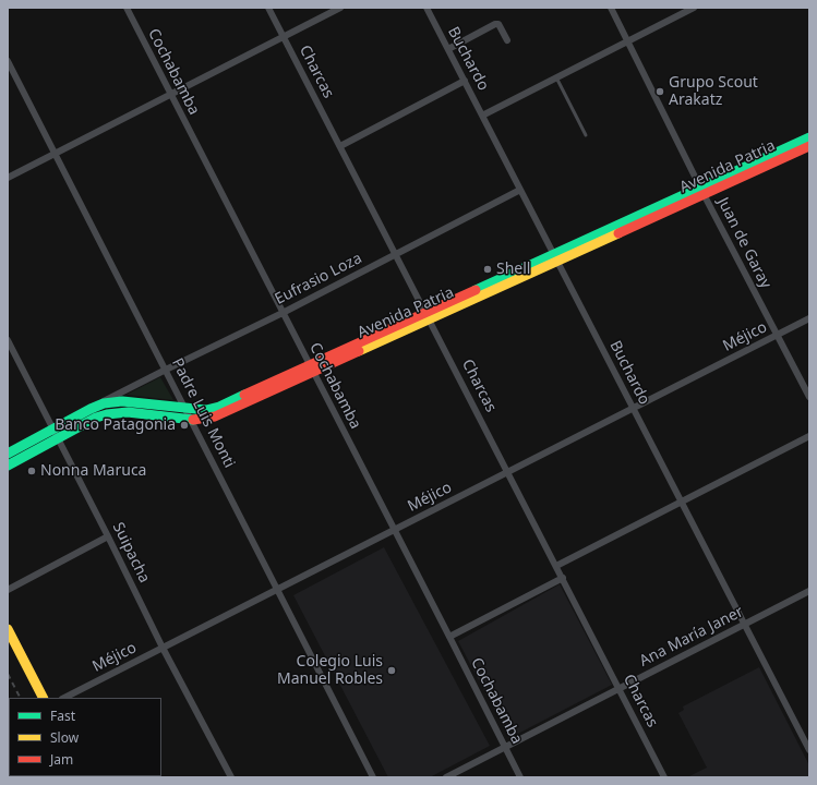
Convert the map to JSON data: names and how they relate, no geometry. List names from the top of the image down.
{
  "streets": {
    "main road": ["Avenida Patria"],
    "street": [
      "Buchardo",
      "Cochabamba",
      "Charcas",
      "Juan de Garay",
      "Eufrasio Loza",
      "Méjico",
      "Padre Luis Monti",
      "Suipacha",
      "Ana María Janer"
    ]
  },
  "crossings": [
    ["Buchardo", "Avenida Patria"],
    ["Buchardo", "Eufrasio Loza"],
    ["Buchardo", "Méjico"],
    ["Buchardo", "Ana María Janer"],
    ["Cochabamba", "Avenida Patria"],
    ["Cochabamba", "Eufrasio Loza"],
    ["Cochabamba", "Méjico"],
    ["Cochabamba", "Ana María Janer"],
    ["Charcas", "Avenida Patria"],
    ["Charcas", "Eufrasio Loza"],
    ["Charcas", "Méjico"],
    ["Charcas", "Ana María Janer"],
    ["Avenida Patria", "Juan de Garay"],
    ["Avenida Patria", "Eufrasio Loza"],
    ["Avenida Patria", "Padre Luis Monti"],
    ["Avenida Patria", "Suipacha"],
    ["Juan de Garay", "Méjico"],
    ["Eufrasio Loza", "Padre Luis Monti"],
    ["Méjico", "Padre Luis Monti"],
    ["Méjico", "Suipacha"]
  ],
  "places": [
    "Grupo Scout Arakatz",
    "Shell",
    "Banco Patagonia",
    "Nonna Maruca",
    "Colegio Luis Manuel Robles"
  ],
  "legend": ["Fast", "Slow", "Jam"]
}
